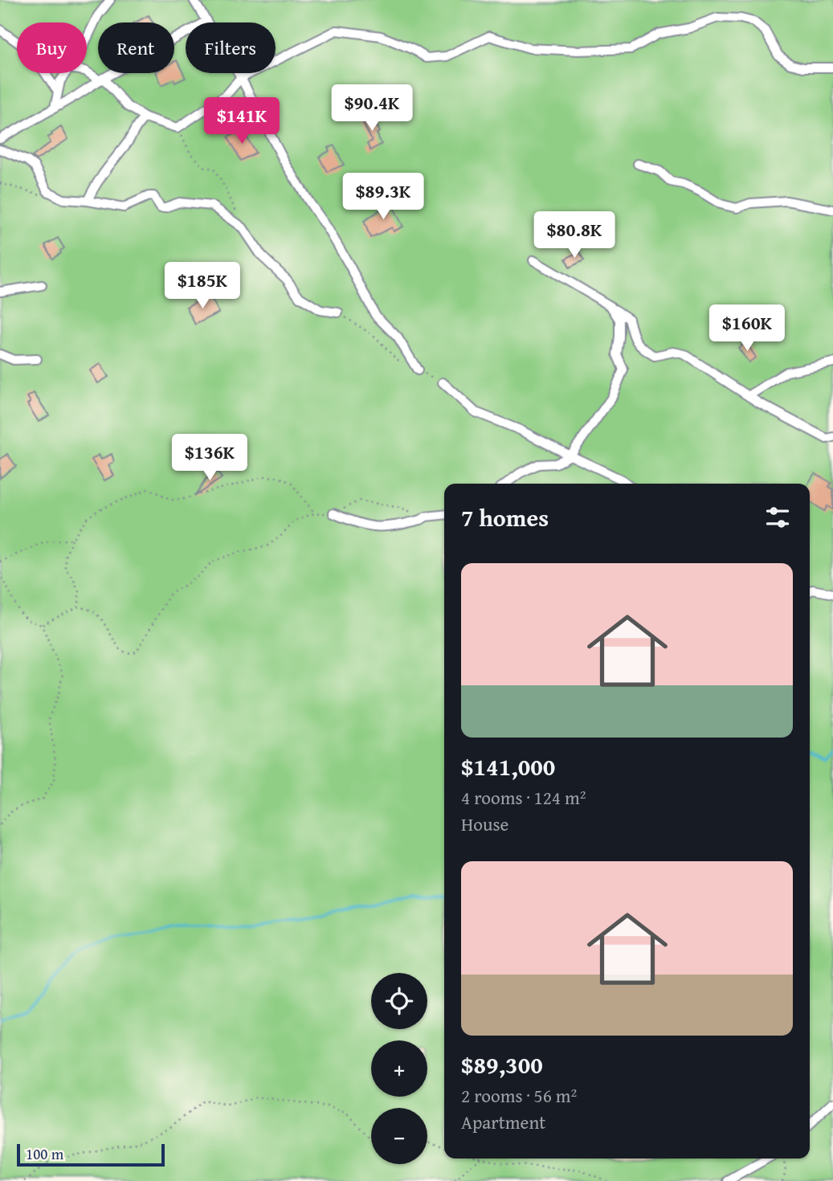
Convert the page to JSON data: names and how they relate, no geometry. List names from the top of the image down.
{
  "scale_bar": "100 m",
  "page": {
    "chip": ["Buy", "Rent", "Filters"],
    "price": [
      "$90.4K",
      "$141K",
      "$89.3K",
      "$80.8K",
      "$185K",
      "$160K",
      "$136K"
    ],
    "heading": "7 homes",
    "list": [
      {
        "name": "$141,000",
        "note": "4 rooms · 124 m² · House"
      },
      {
        "name": "$89,300",
        "note": "2 rooms · 56 m² · Apartment"
      }
    ],
    "map_buttons": ["+", "−"],
    "scale": "100 m"
  }
}
